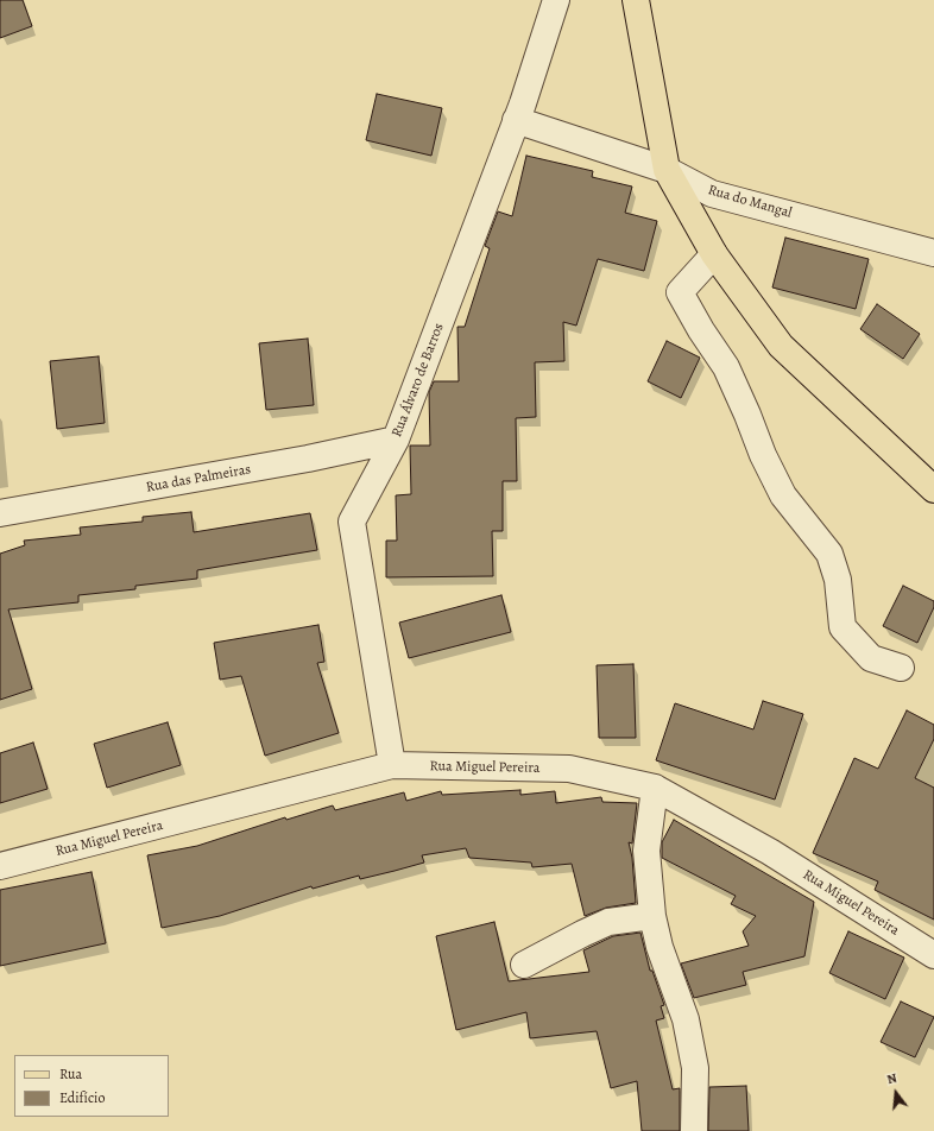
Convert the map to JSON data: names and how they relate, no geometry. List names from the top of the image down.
{
  "streets": {
    "street": [
      "Rua do Mangal",
      "Rua Álvaro de Barros",
      "Rua das Palmeiras",
      "Rua Miguel Pereira"
    ]
  },
  "crossings": [
    ["Rua do Mangal", "Rua Álvaro de Barros"],
    ["Rua Álvaro de Barros", "Rua das Palmeiras"],
    ["Rua Álvaro de Barros", "Rua Miguel Pereira"]
  ],
  "legend": ["Rua", "Edifício"],
  "north": "top"
}
